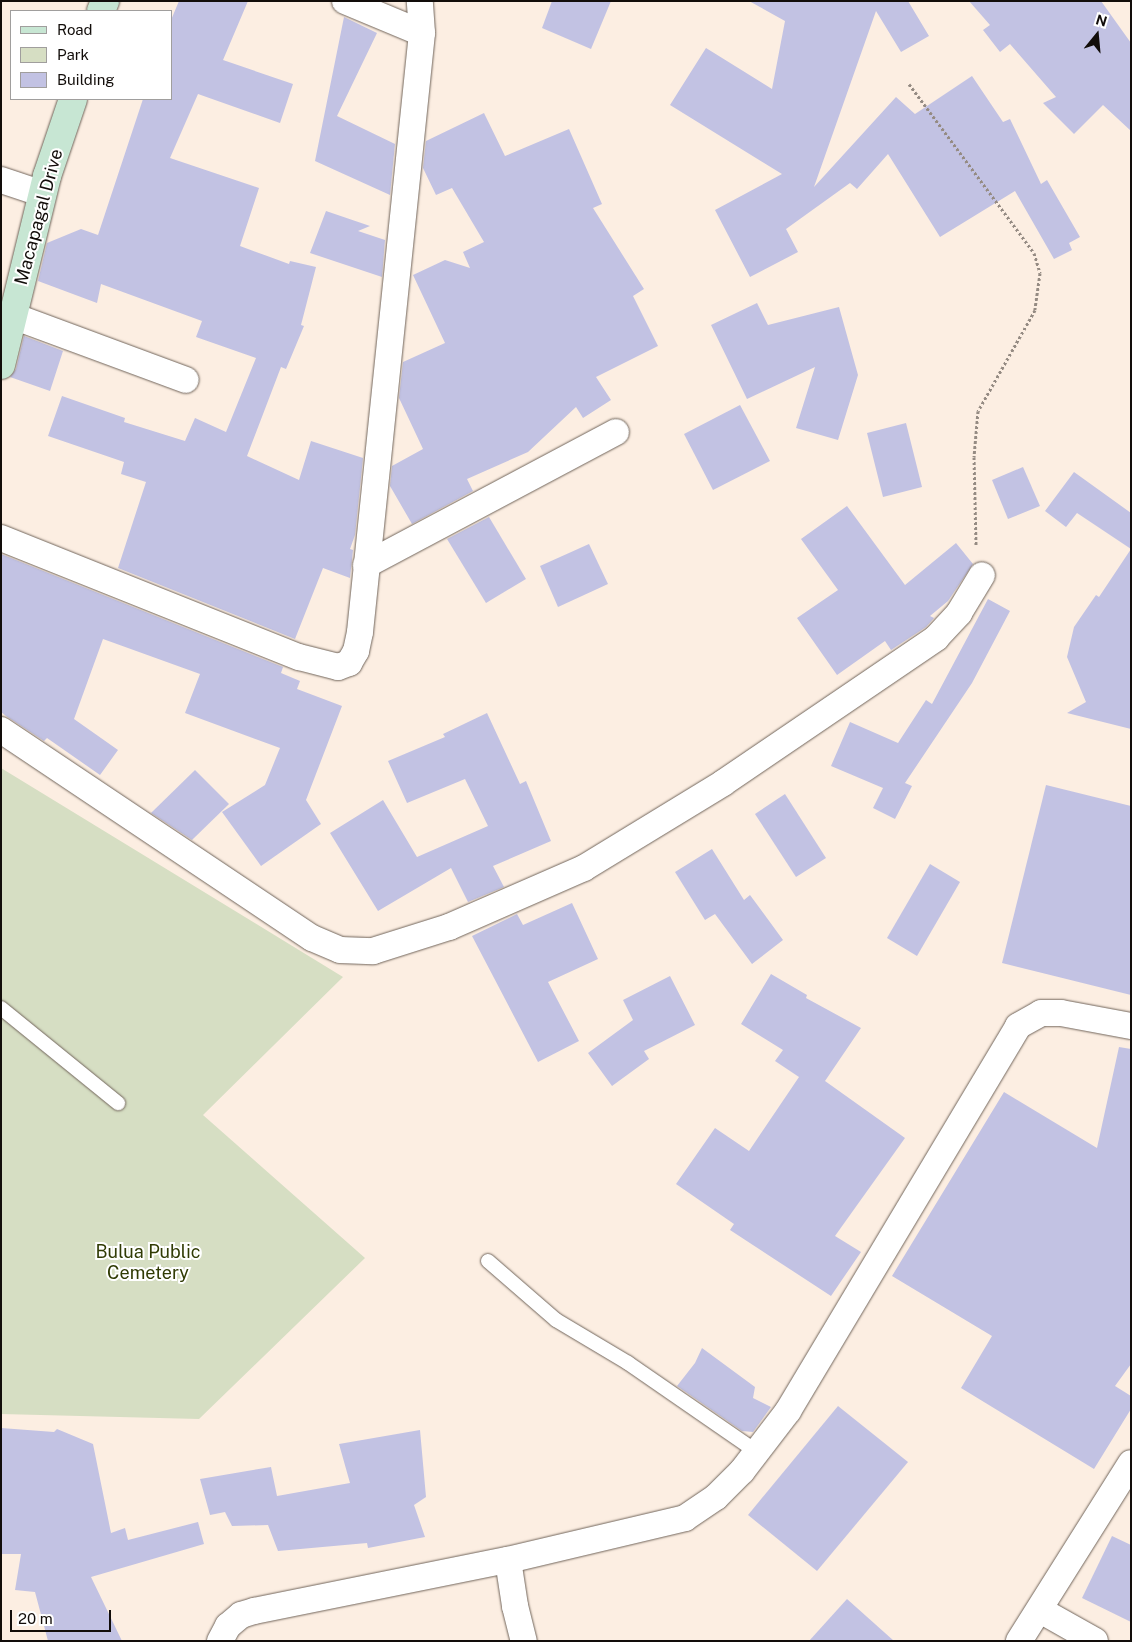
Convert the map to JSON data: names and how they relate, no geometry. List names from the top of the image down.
{
  "streets": {
    "main road": ["Macapagal Drive"]
  },
  "parks": ["Bulua Public Cemetery"],
  "legend": ["Road", "Park", "Building"],
  "scale_bar": "20 m",
  "north": "top"
}
